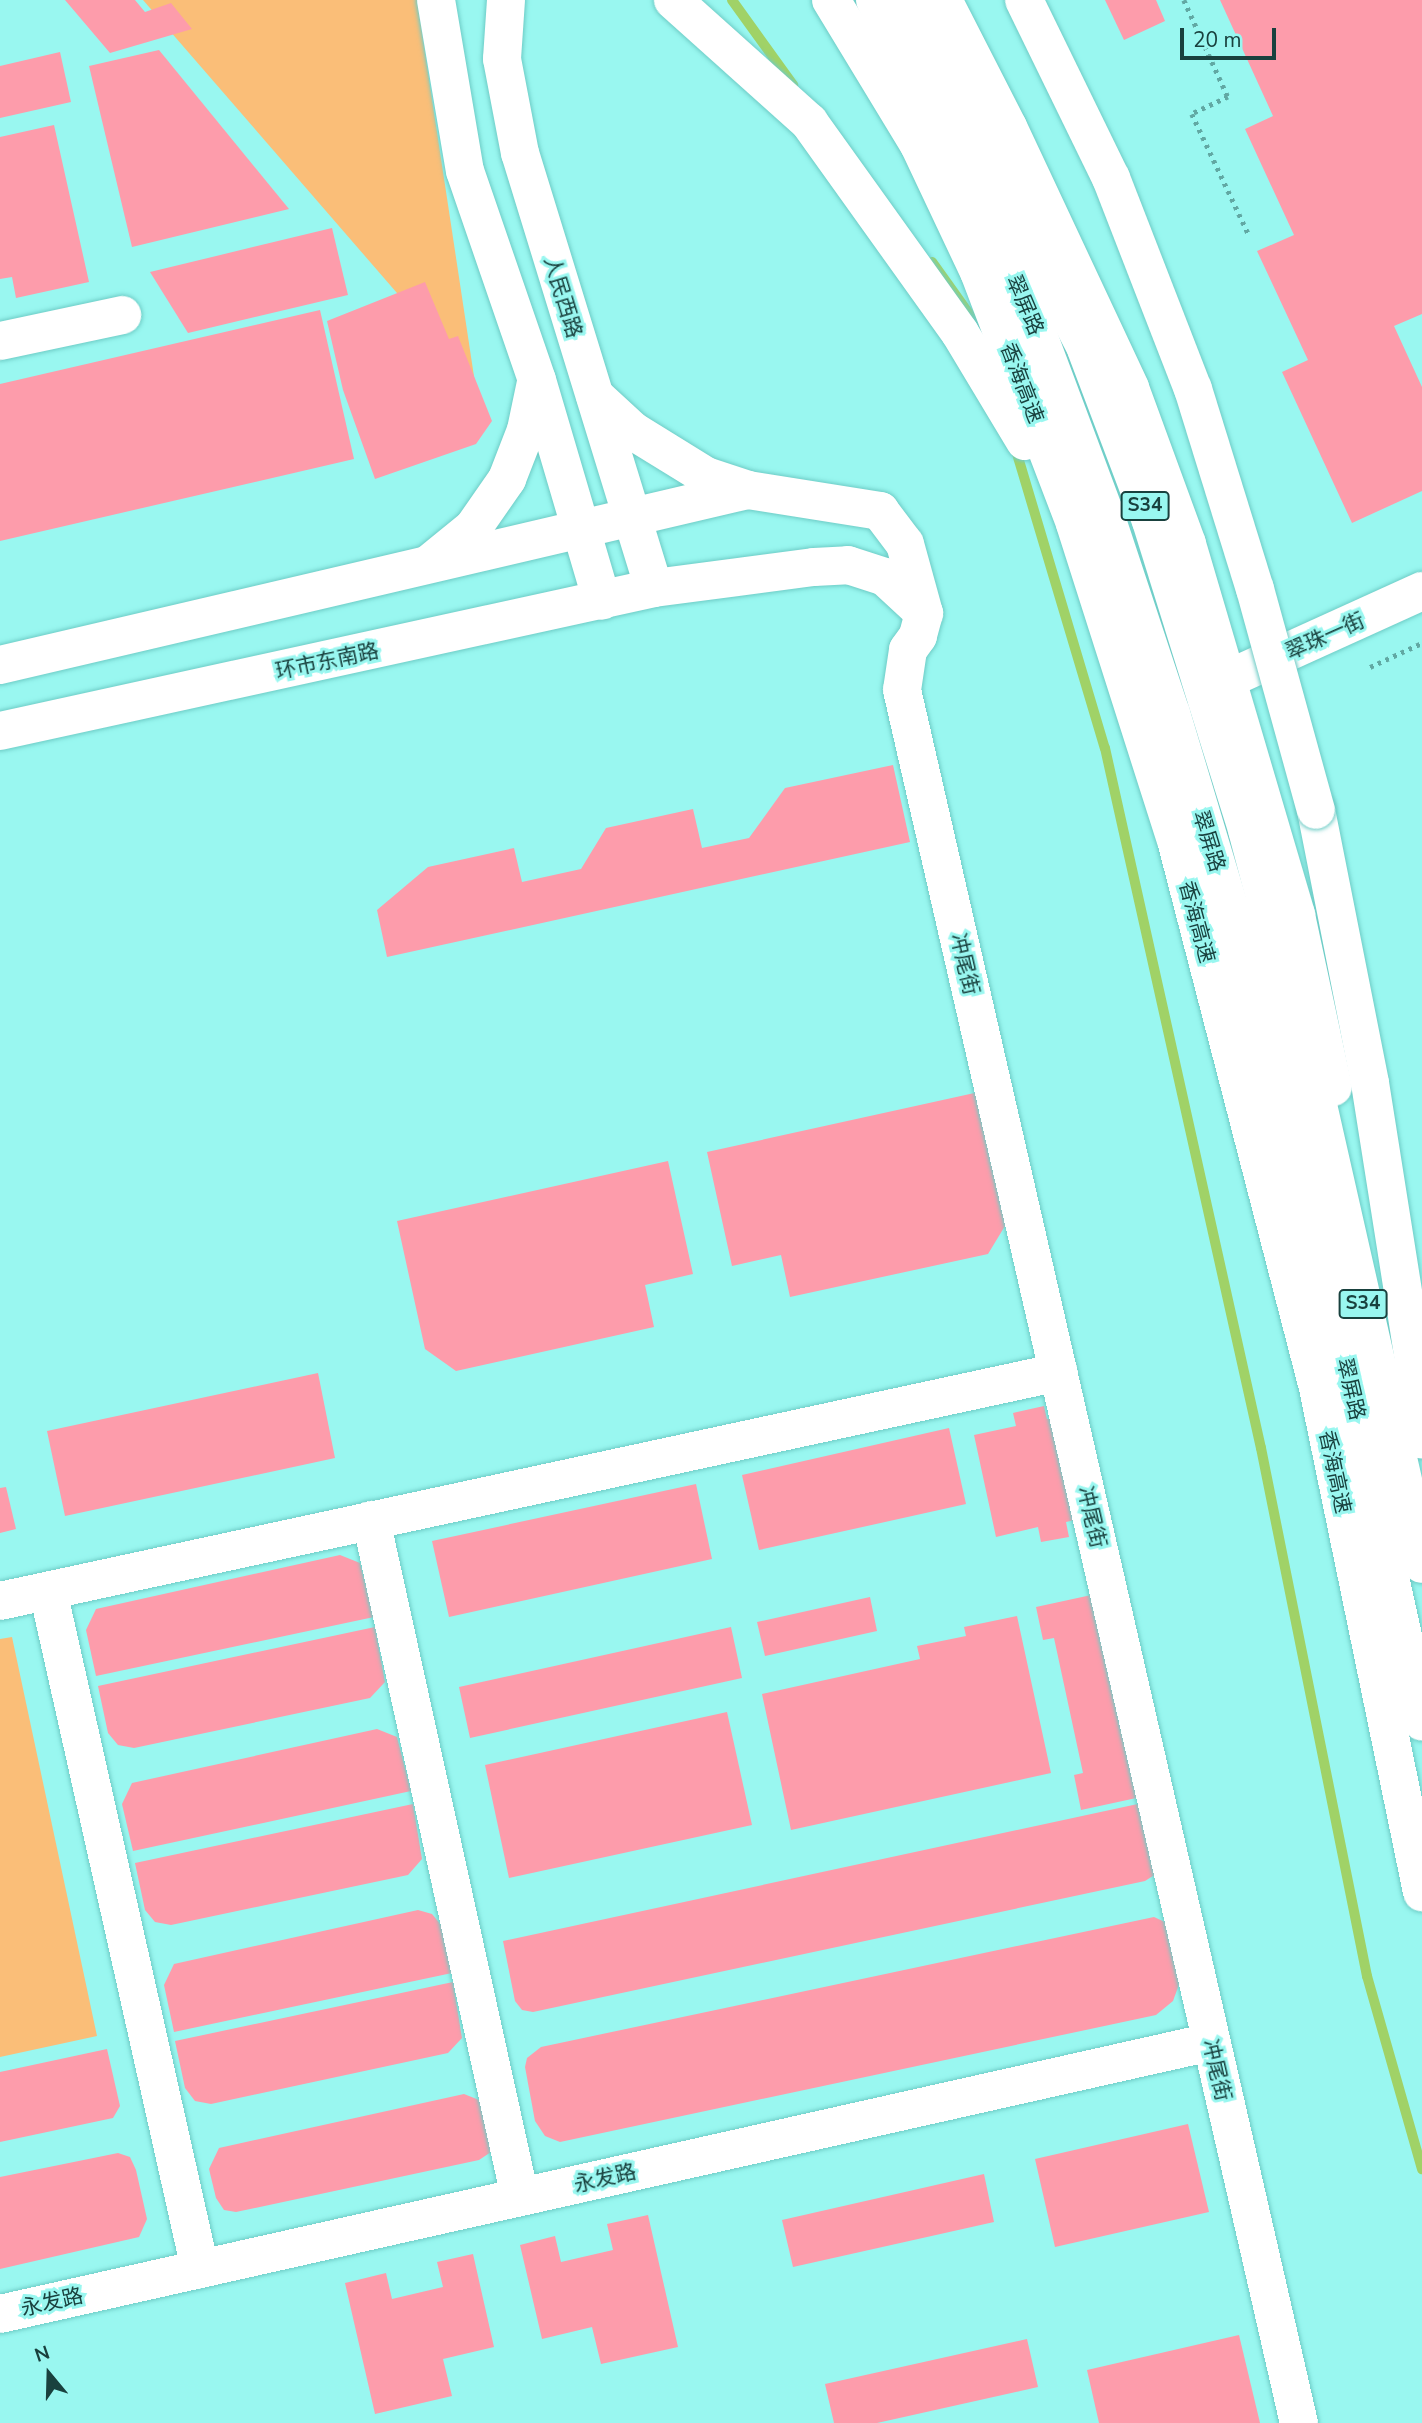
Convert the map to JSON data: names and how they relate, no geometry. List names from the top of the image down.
{
  "streets": {
    "main road": [
      "人民西路",
      "翠屏路",
      "香海高速",
      "S34",
      "翠珠一街",
      "环市东南路",
      "冲尾街",
      "永发路"
    ]
  },
  "crossings": [
    ["人民西路", "环市东南路"],
    ["环市东南路", "冲尾街"],
    ["冲尾街", "永发路"]
  ],
  "scale_bar": "20 m",
  "north": "top"
}
